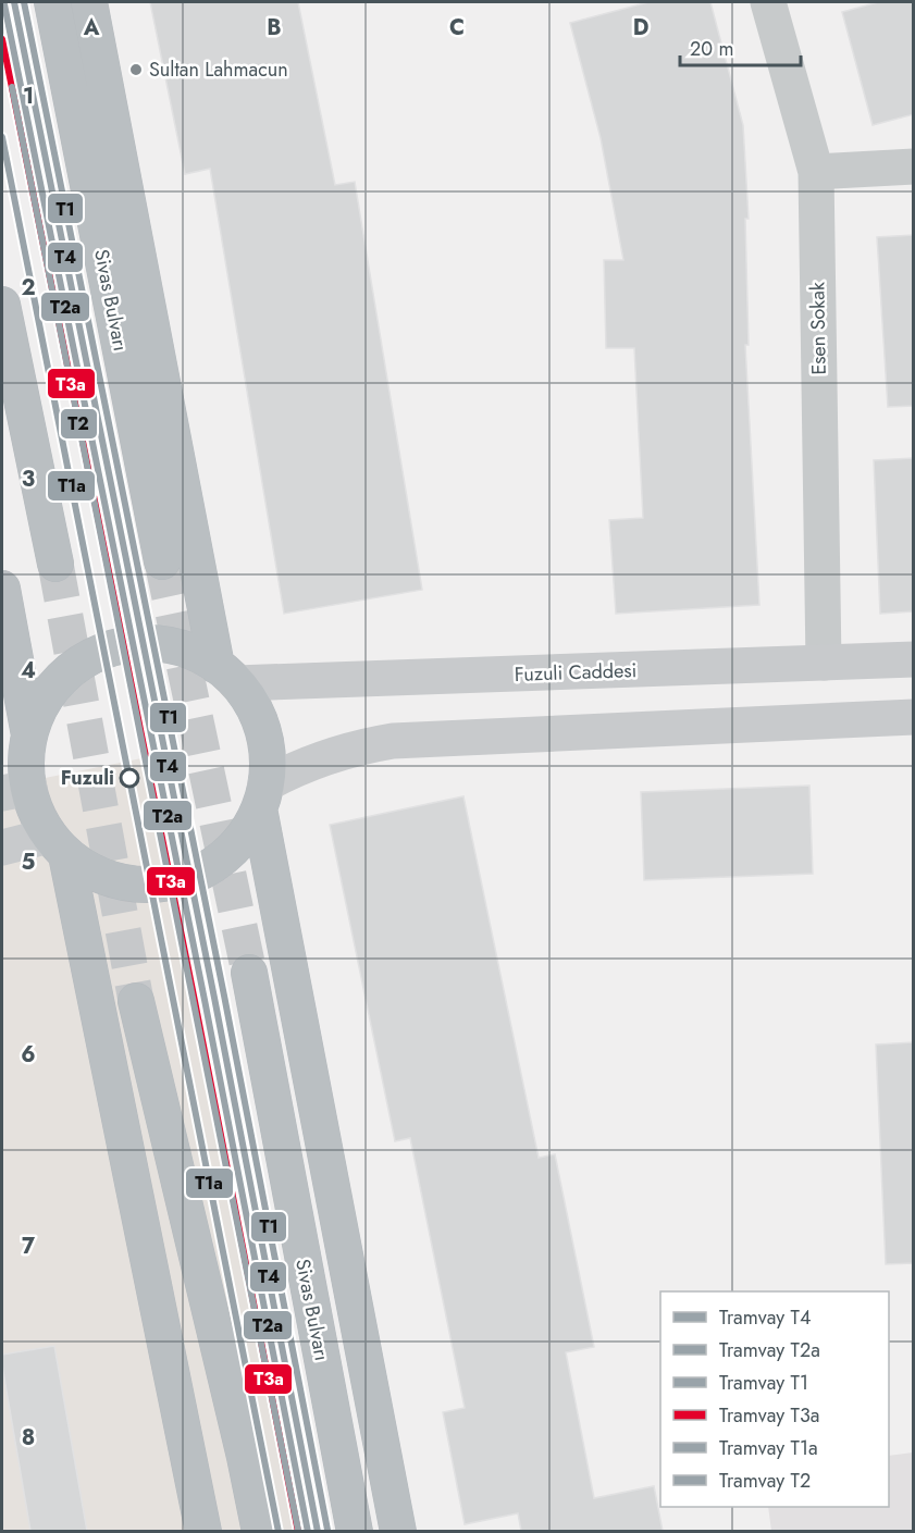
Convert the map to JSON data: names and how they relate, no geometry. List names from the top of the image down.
{
  "streets": {
    "highway": ["Sivas Bulvarı"],
    "street": ["Esen Sokak", "Fuzuli Caddesi"]
  },
  "crossings": [
    ["Esen Sokak", "Fuzuli Caddesi"]
  ],
  "places": ["Sultan Lahmacun", "Fuzuli"],
  "lines": [
    "tram line T4",
    "tram line T1",
    "tram line T2a",
    "tram line T3a",
    "tram line T2",
    "tram line T1a"
  ],
  "legend": [
    "Tramvay T4",
    "Tramvay T2a",
    "Tramvay T1",
    "Tramvay T3a",
    "Tramvay T1a",
    "Tramvay T2"
  ],
  "scale_bar": "20 m",
  "grid": {
    "columns": [
      "A",
      "B",
      "C",
      "D"
    ],
    "rows": [
      "1",
      "2",
      "3",
      "4",
      "5",
      "6",
      "7",
      "8"
    ]
  }
}
